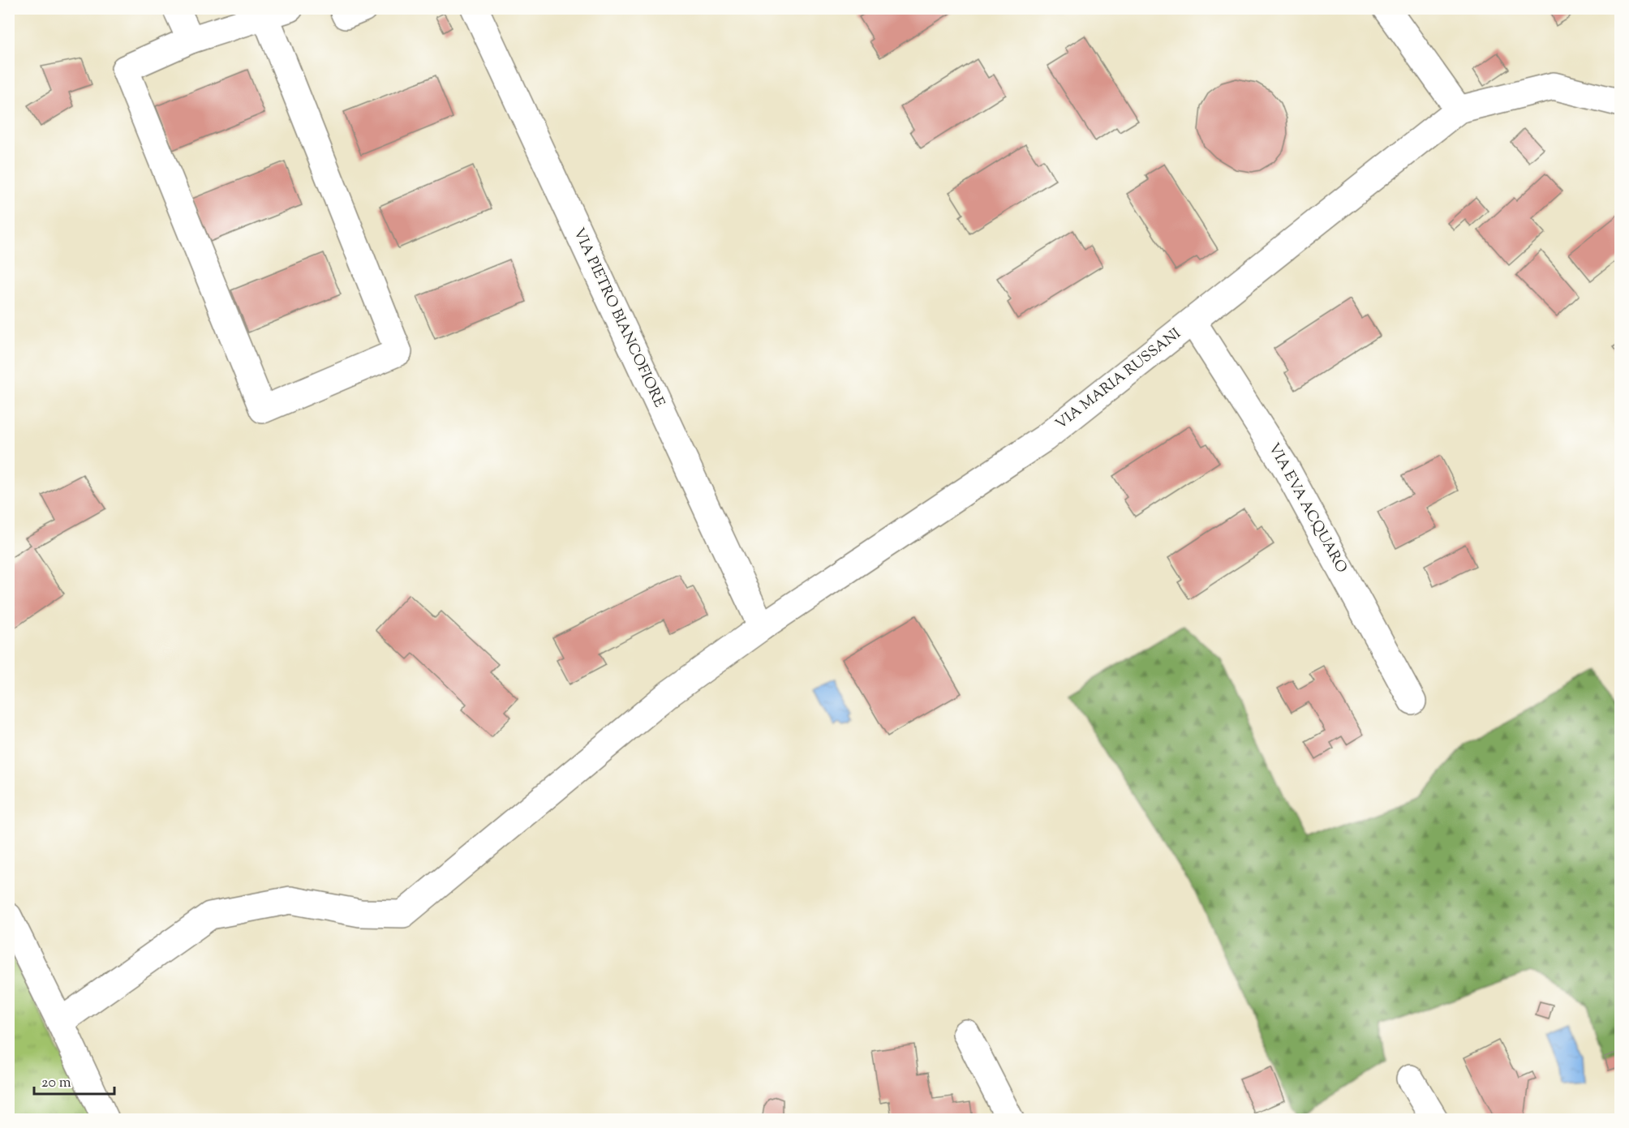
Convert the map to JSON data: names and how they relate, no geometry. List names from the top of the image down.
{
  "streets": {
    "street": ["VIA PIETRO BIANCOFIORE", "VIA MARIA RUSSANI", "VIA EVA ACQUARO"]
  },
  "crossings": [
    ["VIA PIETRO BIANCOFIORE", "VIA MARIA RUSSANI"],
    ["VIA MARIA RUSSANI", "VIA EVA ACQUARO"]
  ],
  "scale_bar": "20 m"
}
